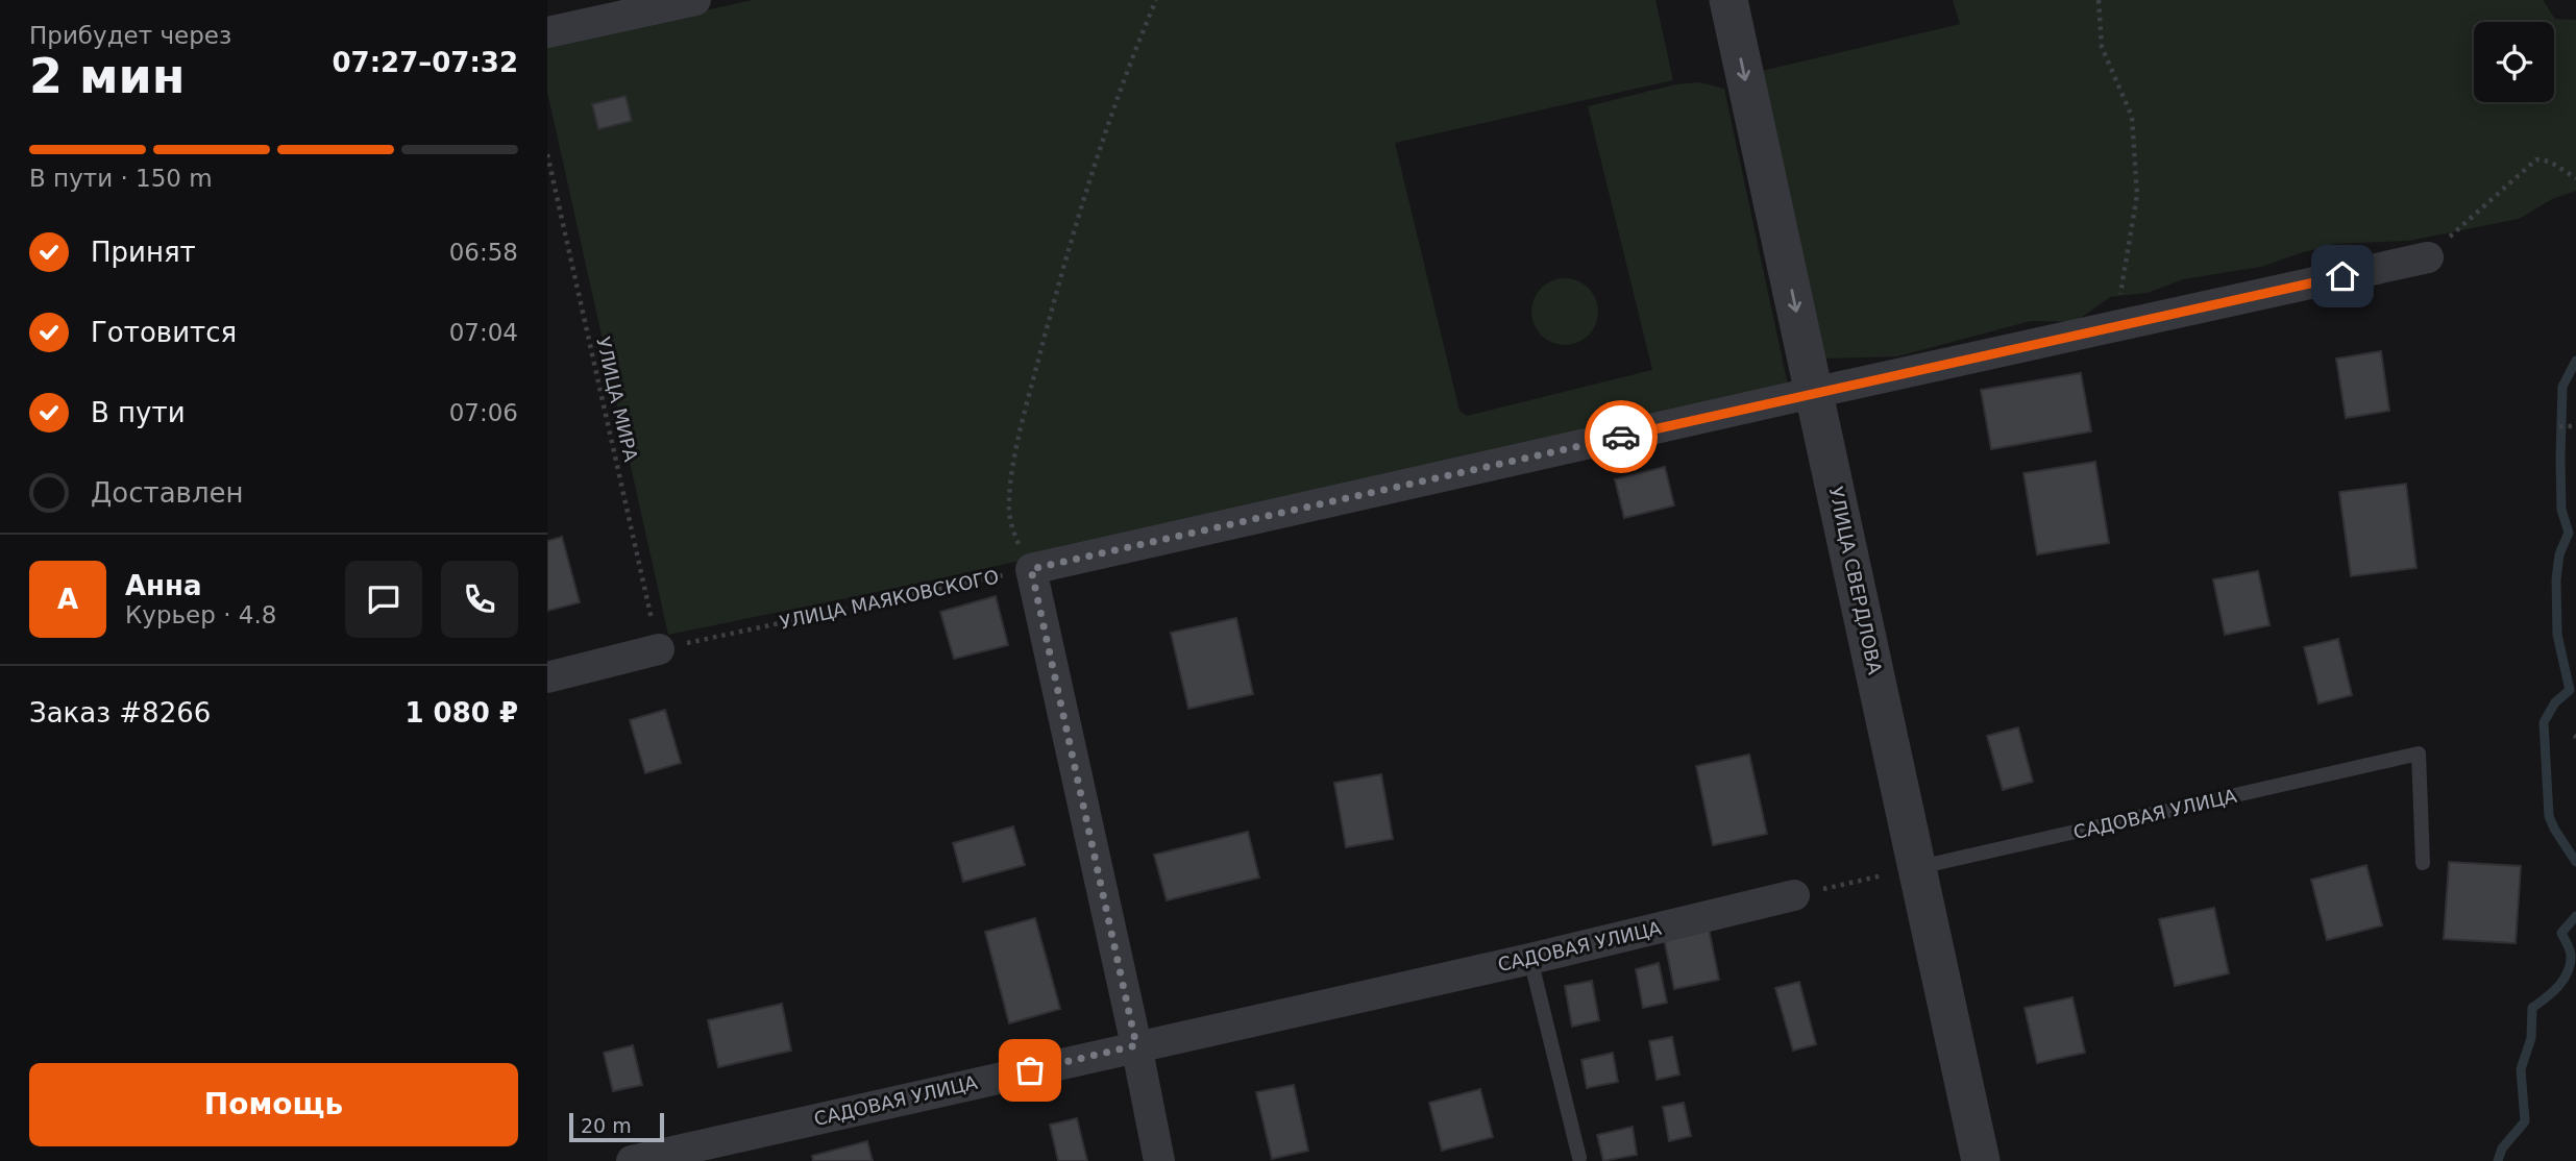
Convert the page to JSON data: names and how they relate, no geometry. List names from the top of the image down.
{
  "streets": {
    "street": ["УЛИЦА СВЕРДЛОВА", "САДОВАЯ УЛИЦА"],
    "path": ["УЛИЦА МИРА", "УЛИЦА МАЯКОВСКОГО"]
  },
  "crossings": [
    ["УЛИЦА МИРА", "УЛИЦА МАЯКОВСКОГО"],
    ["УЛИЦА СВЕРДЛОВА", "САДОВАЯ УЛИЦА"]
  ],
  "scale_bar": "20 m",
  "page": {
    "heading": ["2 мин", "Прибудет через", "07:27–07:32"],
    "panel": [
      "Анна",
      "Курьер · 4.8",
      "Заказ #8266",
      "1 080 ₽"
    ],
    "bar": "В пути · 150 m",
    "list": [
      ["Принят", "06:58"],
      ["Готовится", "07:04"],
      ["В пути", "07:06"],
      "Доставлен"
    ],
    "round": "А",
    "buttons": "Помощь",
    "scale": "20 m"
  }
}
